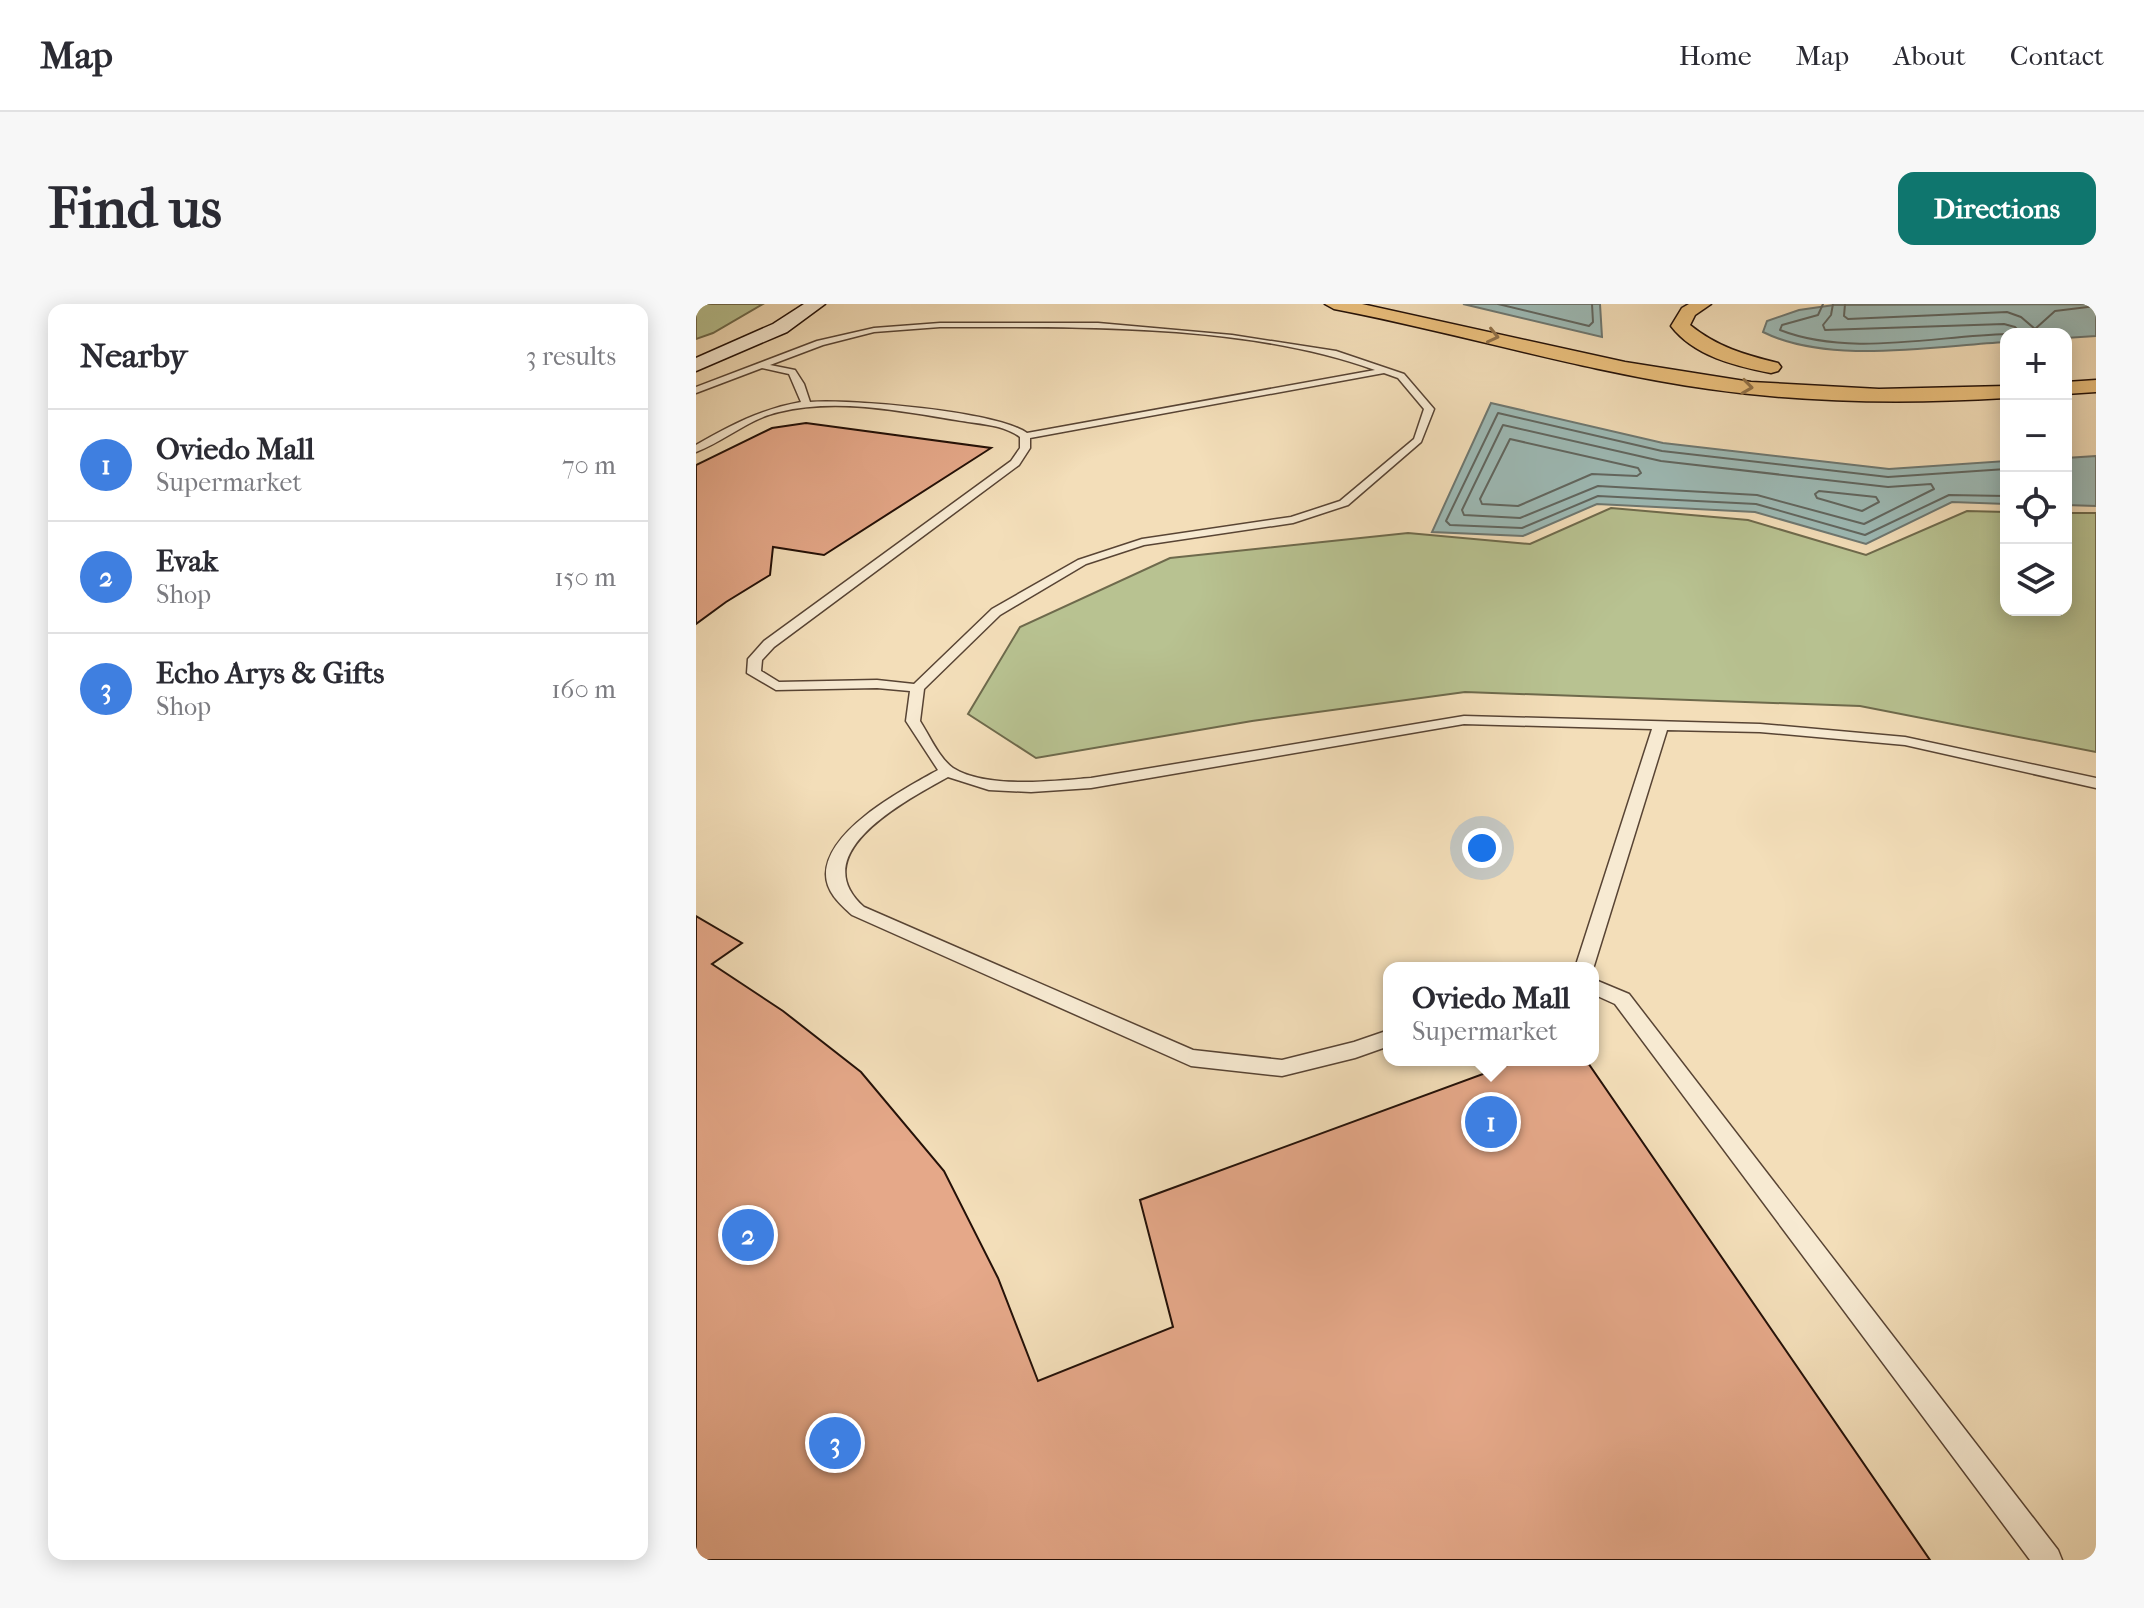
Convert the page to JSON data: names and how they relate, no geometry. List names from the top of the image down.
{
  "page": {
    "header": "Map",
    "nav": [
      "Home",
      "Map",
      "About",
      "Contact"
    ],
    "buttons": "Directions",
    "title": "Find us",
    "heading": ["Nearby", "3 results"],
    "map_buttons": ["+", "−"],
    "list": [
      {
        "mark": "1",
        "name": "Oviedo Mall",
        "note": "Supermarket",
        "value": "70 m"
      },
      {
        "mark": "2",
        "name": "Evak",
        "note": "Shop",
        "value": "150 m"
      },
      {
        "mark": "3",
        "name": "Echo Arys & Gifts",
        "note": "Shop",
        "value": "160 m"
      }
    ],
    "popup": ["Oviedo Mall", "Supermarket"],
    "pins": ["1", "2", "3"]
  }
}
